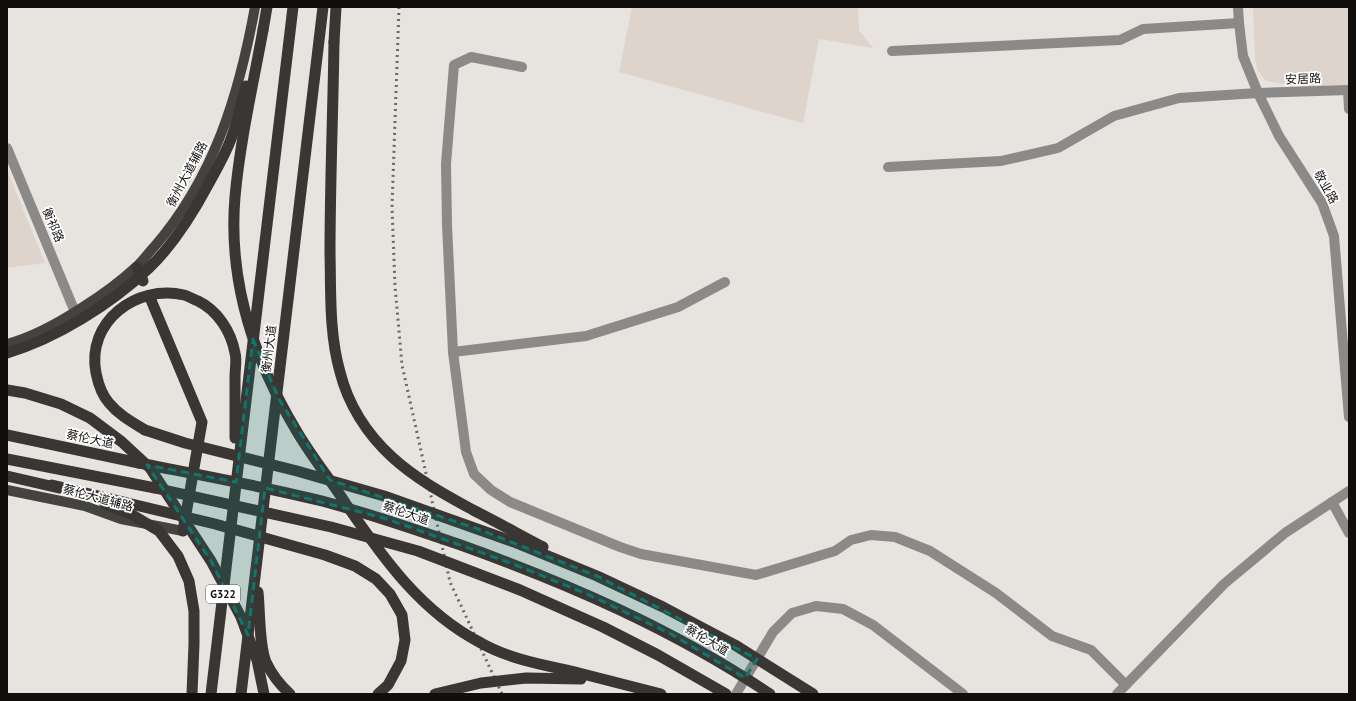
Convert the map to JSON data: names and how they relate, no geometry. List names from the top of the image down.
{
  "streets": {
    "highway": ["衡州大道", "蔡伦大道", "G322"],
    "main road": ["衡州大道辅路", "蔡伦大道辅路"],
    "street": ["安居路", "敬业路", "衡祁路"]
  },
  "crossings": [
    ["安居路", "敬业路"],
    ["衡州大道辅路", "衡祁路"]
  ]
}
